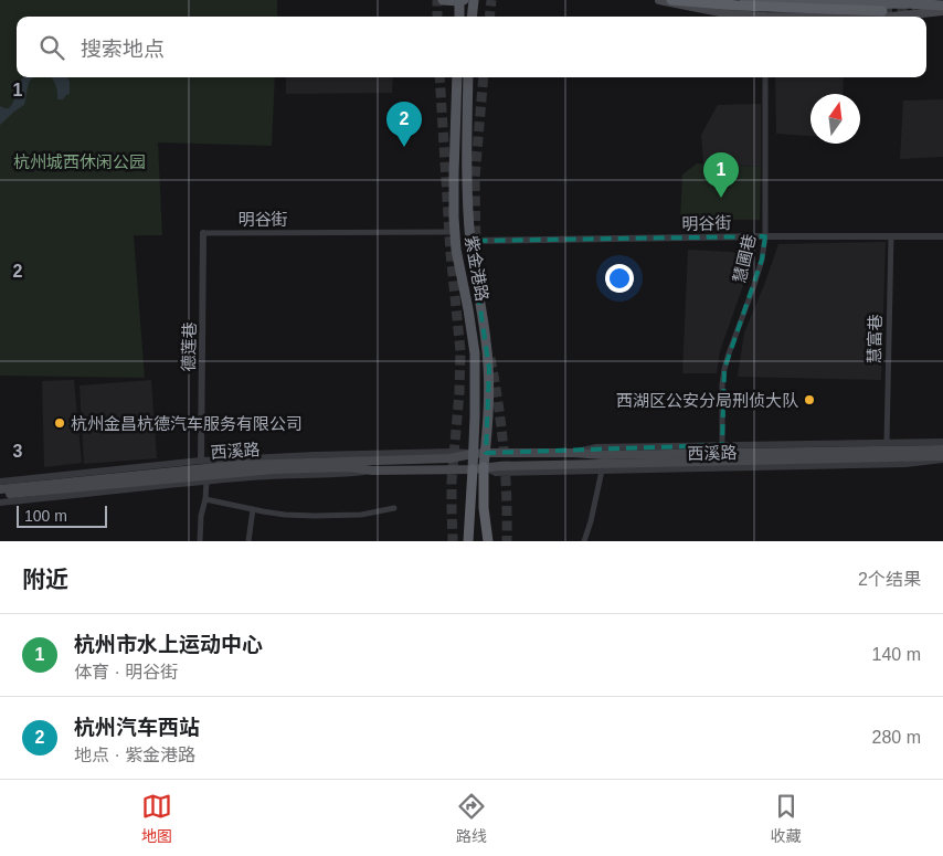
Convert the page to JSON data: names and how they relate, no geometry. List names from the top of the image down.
{
  "streets": {
    "main road": ["紫金港路", "西溪路"],
    "street": [
      "明谷街",
      "慧圃巷",
      "慧富巷",
      "德莲巷"
    ]
  },
  "crossings": [
    ["明谷街", "慧圃巷"],
    ["明谷街", "紫金港路"],
    ["明谷街", "慧富巷"],
    ["明谷街", "德莲巷"],
    ["慧圃巷", "西溪路"],
    ["紫金港路", "西溪路"],
    ["慧富巷", "西溪路"],
    ["德莲巷", "西溪路"]
  ],
  "parks": ["杭州城西休闲公园"],
  "places": ["西湖区公安分局刑侦大队", "杭州金昌杭德汽车服务有限公司"],
  "scale_bar": "100 m",
  "north": "top",
  "page": {
    "search": "搜索地点",
    "pins": ["2", "1"],
    "scale": "100 m",
    "heading": ["附近", "2个结果"],
    "list": [
      {
        "mark": "1",
        "name": "杭州市水上运动中心",
        "note": "体育 · 明谷街",
        "value": "140 m"
      },
      {
        "mark": "2",
        "name": "杭州汽车西站",
        "note": "地点 · 紫金港路",
        "value": "280 m"
      }
    ],
    "nav": ["地图", "路线", "收藏"]
  },
  "grid": {
    "rows": ["1", "2", "3"]
  }
}
